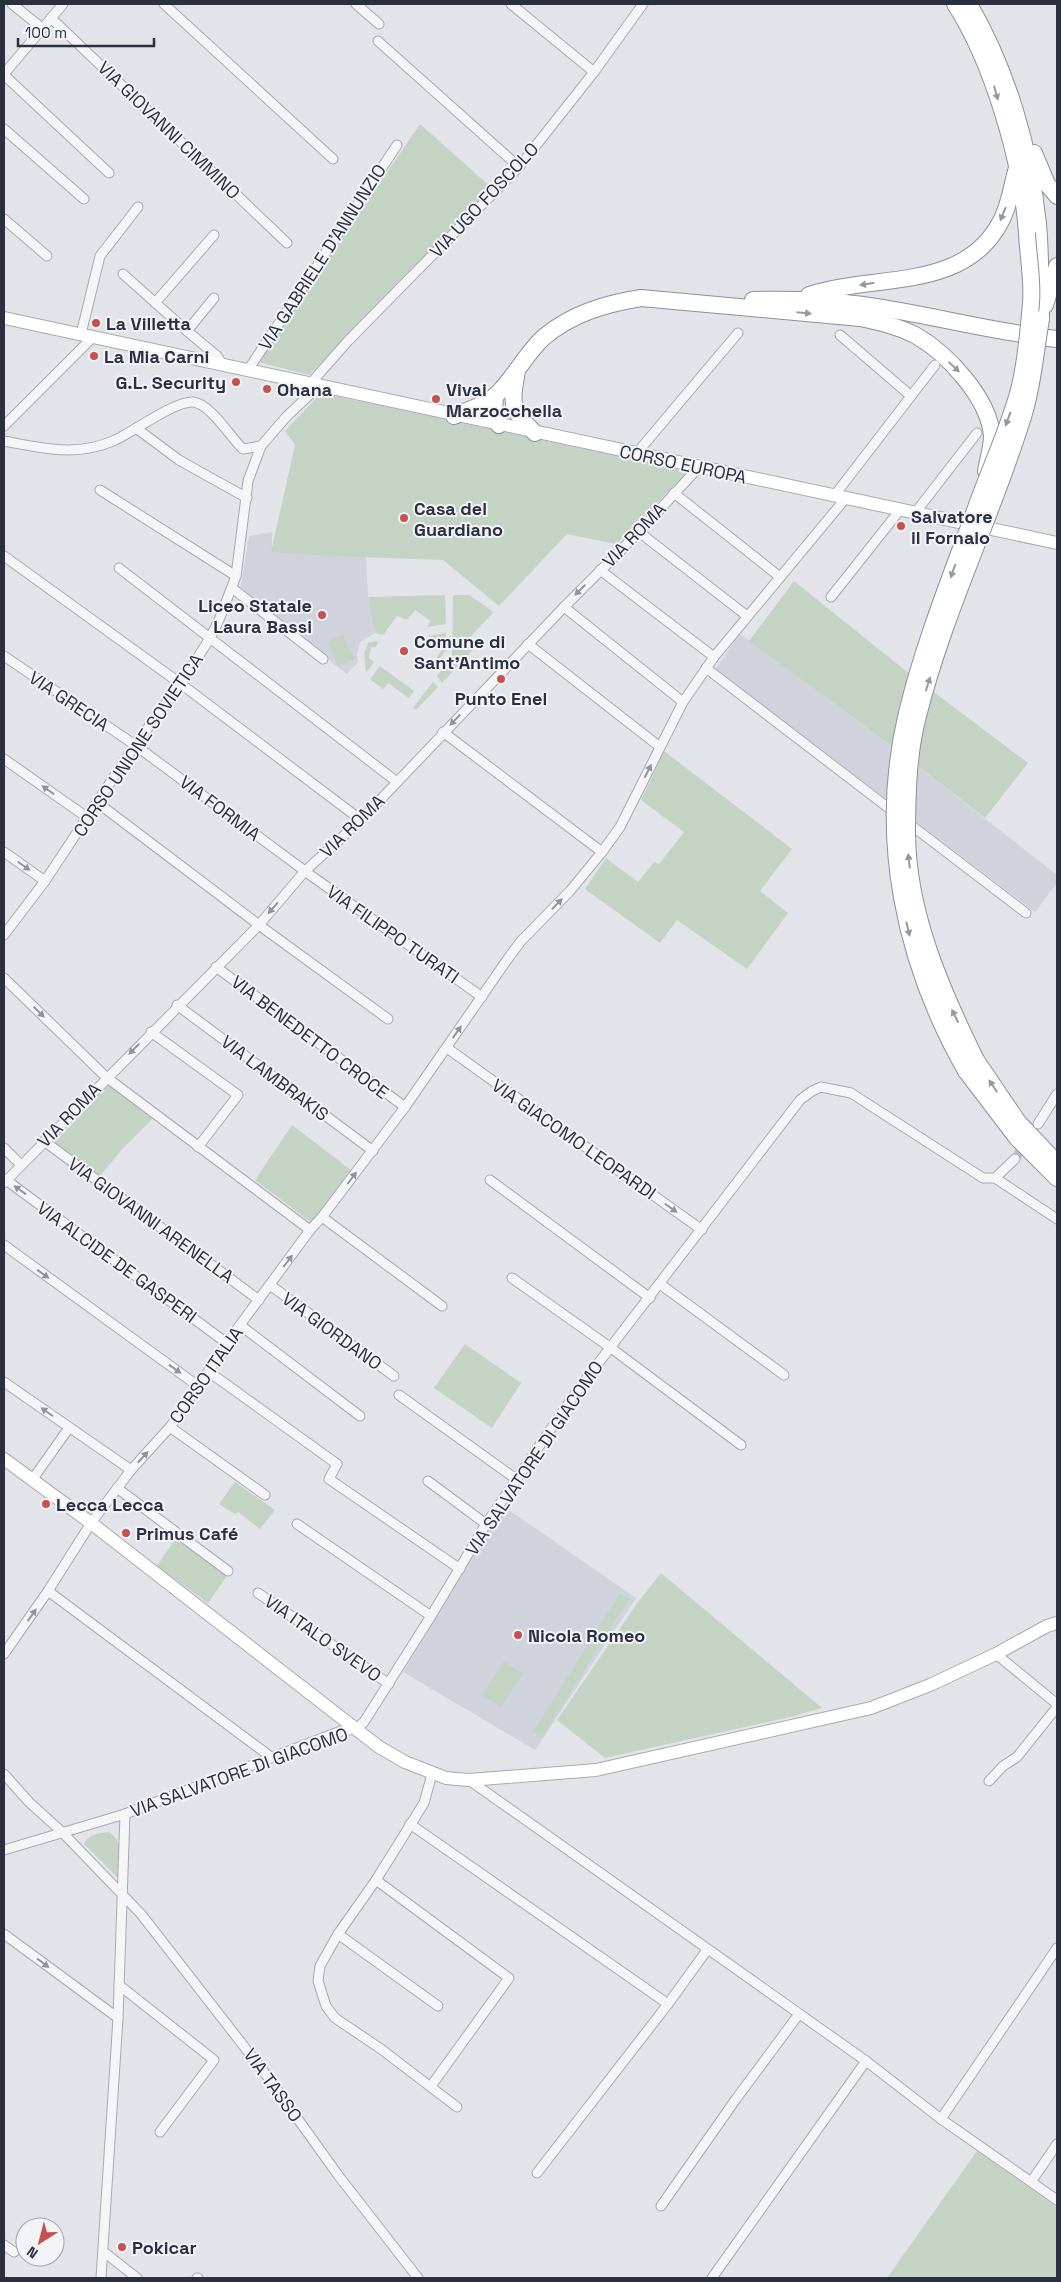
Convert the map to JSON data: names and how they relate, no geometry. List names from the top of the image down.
{
  "streets": {
    "street": [
      "VIA GIOVANNI CIMMINO",
      "VIA UGO FOSCOLO",
      "VIA GABRIELE D'ANNUNZIO",
      "CORSO EUROPA",
      "VIA ROMA",
      "VIA GRECIA",
      "CORSO UNIONE SOVIETICA",
      "VIA FORMIA",
      "VIA FILIPPO TURATI",
      "VIA BENEDETTO CROCE",
      "VIA LAMBRAKIS",
      "VIA GIACOMO LEOPARDI",
      "VIA GIOVANNI ARENELLA",
      "VIA ALCIDE DE GASPERI",
      "VIA GIORDANO",
      "CORSO ITALIA",
      "VIA SALVATORE DI GIACOMO",
      "VIA ITALO SVEVO",
      "VIA TASSO"
    ]
  },
  "crossings": [
    ["VIA UGO FOSCOLO", "CORSO EUROPA"],
    ["VIA UGO FOSCOLO", "CORSO UNIONE SOVIETICA"],
    ["VIA GABRIELE D'ANNUNZIO", "CORSO EUROPA"],
    ["CORSO EUROPA", "VIA ROMA"],
    ["CORSO EUROPA", "CORSO UNIONE SOVIETICA"],
    ["CORSO EUROPA", "CORSO ITALIA"],
    ["VIA ROMA", "VIA FORMIA"],
    ["VIA ROMA", "VIA FILIPPO TURATI"],
    ["VIA ROMA", "VIA BENEDETTO CROCE"],
    ["VIA ROMA", "VIA LAMBRAKIS"],
    ["VIA ROMA", "VIA GIOVANNI ARENELLA"],
    ["VIA ROMA", "VIA ALCIDE DE GASPERI"],
    ["VIA GRECIA", "CORSO UNIONE SOVIETICA"],
    ["VIA GRECIA", "VIA FORMIA"],
    ["CORSO UNIONE SOVIETICA", "VIA FORMIA"],
    ["VIA FORMIA", "VIA FILIPPO TURATI"],
    ["VIA FILIPPO TURATI", "CORSO ITALIA"],
    ["VIA BENEDETTO CROCE", "CORSO ITALIA"],
    ["VIA LAMBRAKIS", "CORSO ITALIA"],
    ["VIA GIACOMO LEOPARDI", "CORSO ITALIA"],
    ["VIA GIACOMO LEOPARDI", "VIA SALVATORE DI GIACOMO"],
    ["VIA GIOVANNI ARENELLA", "CORSO ITALIA"],
    ["VIA ALCIDE DE GASPERI", "CORSO ITALIA"],
    ["VIA GIORDANO", "CORSO ITALIA"],
    ["VIA SALVATORE DI GIACOMO", "VIA ITALO SVEVO"],
    ["VIA SALVATORE DI GIACOMO", "VIA TASSO"]
  ],
  "one_way": ["VIA GIACOMO LEOPARDI", "CORSO ITALIA"],
  "places": [
    "La Villetta",
    "La Mia Carni",
    "G.L. Security",
    "Ohana",
    "Vivai Marzocchella",
    "Casa del Guardiano",
    "Salvatore il Fornaio",
    "Liceo Statale Laura Bassi",
    "Comune di Sant'Antimo",
    "Punto Enel",
    "Lecca Lecca",
    "Primus Café",
    "Nicola Romeo",
    "Pokicar"
  ],
  "scale_bar": "100 m",
  "north": "bottom left"
}
